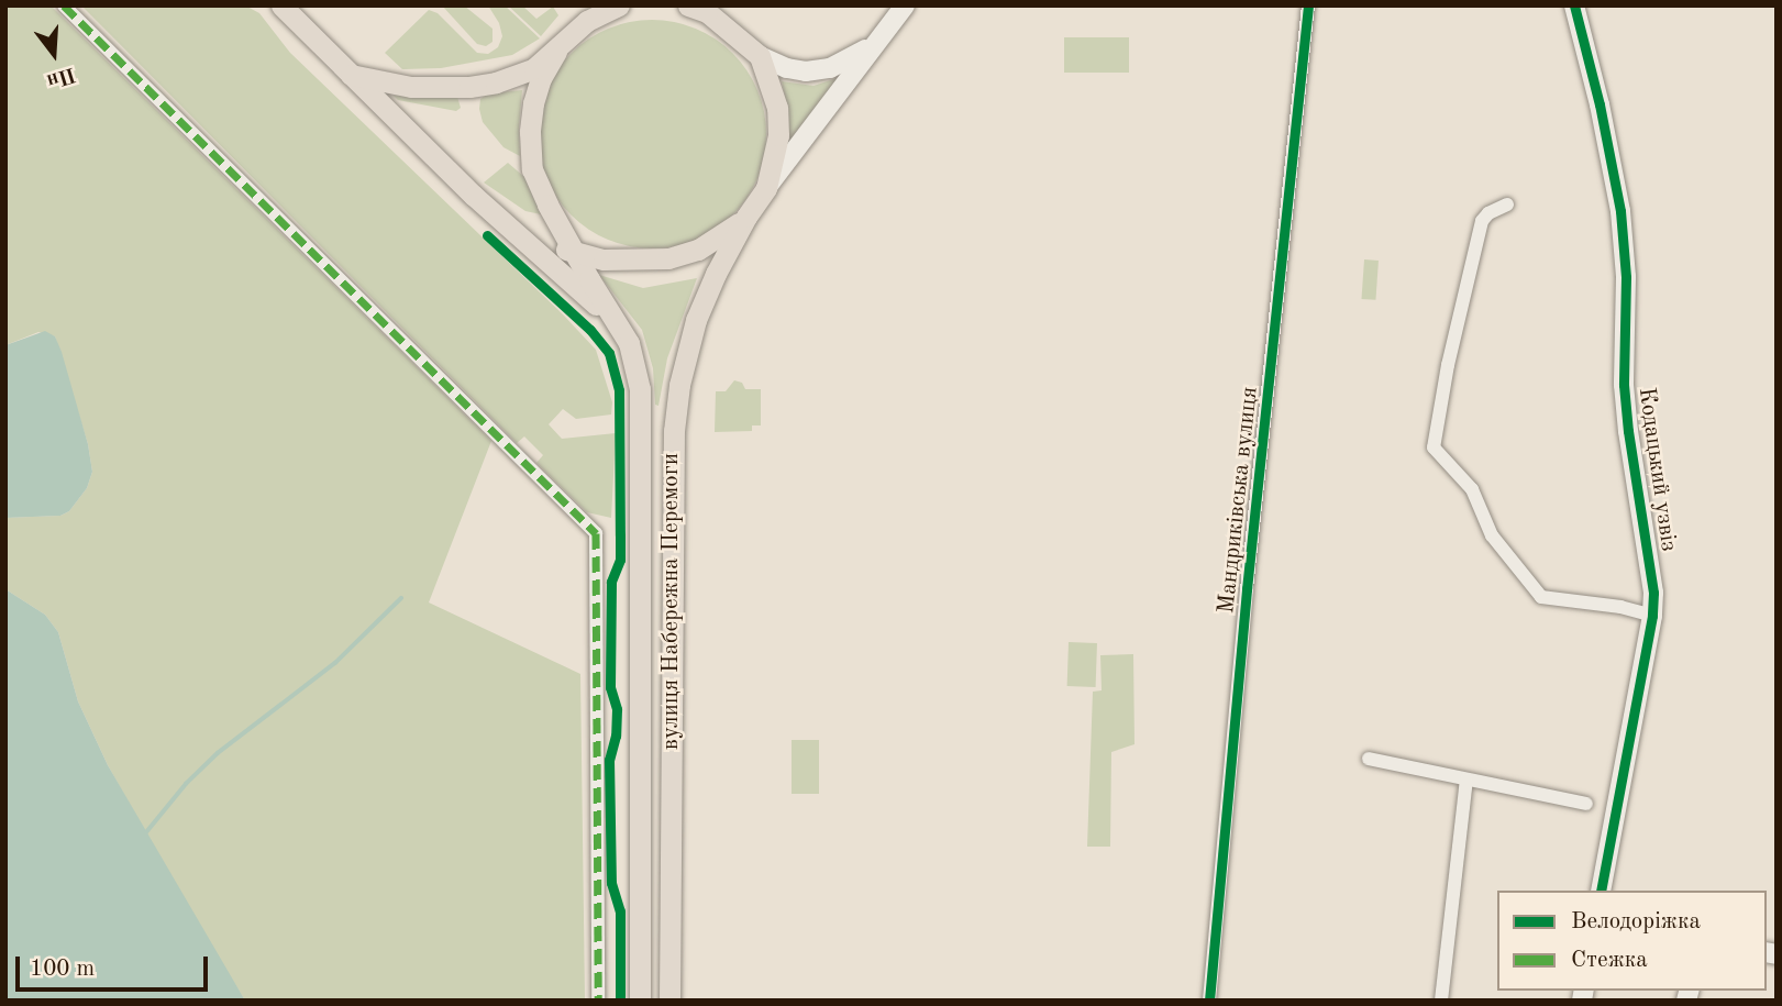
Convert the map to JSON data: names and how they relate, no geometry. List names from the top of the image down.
{
  "streets": {
    "main road": ["вулиця Набережна Перемоги"],
    "street": ["Кодацький узвіз", "Мандриківська вулиця"]
  },
  "legend": ["Велодоріжка", "Стежка"],
  "scale_bar": "100 m",
  "north": "bottom"
}
